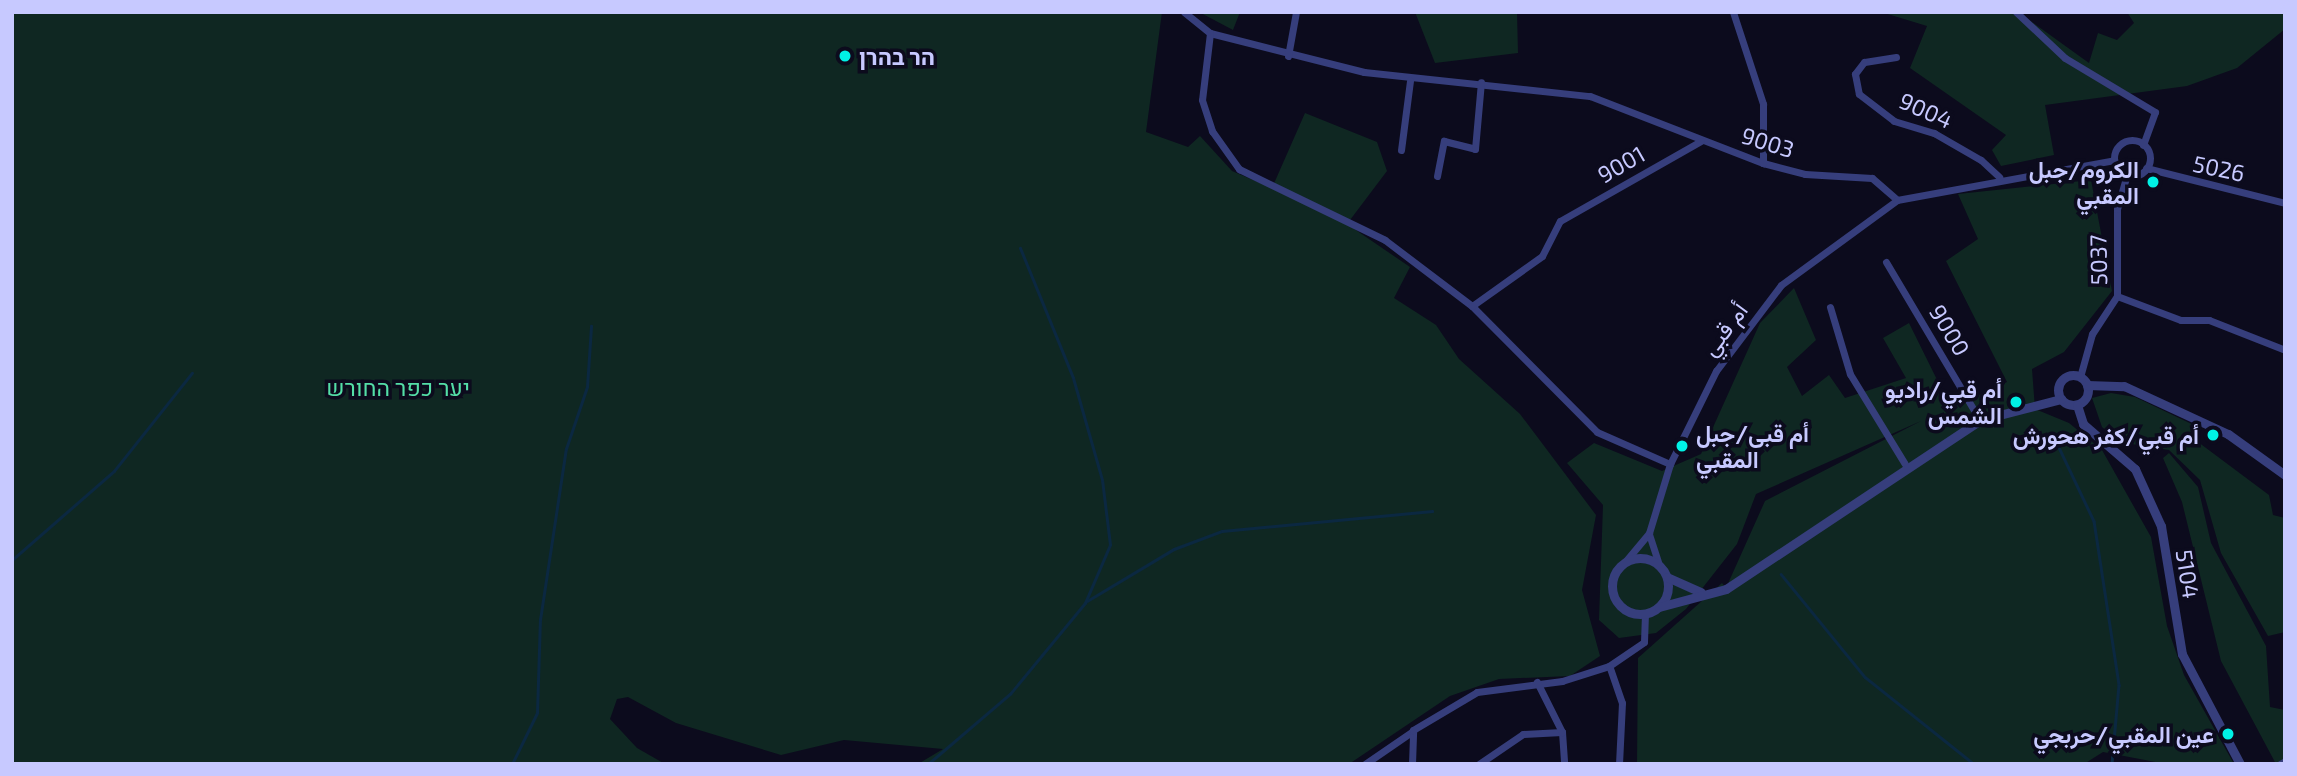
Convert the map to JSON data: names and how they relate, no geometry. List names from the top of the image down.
{
  "streets": {
    "street": [
      "9004",
      "9003",
      "9001",
      "5026",
      "5037",
      "أم قبي",
      "9000",
      "5104"
    ]
  },
  "crossings": [
    ["9003", "9001"],
    ["9003", "أم قبي"],
    ["5026", "5037"]
  ],
  "parks": ["יער כפר החורש"],
  "places": [
    "הר בהרן",
    "الكروم/جبل المقبي",
    "أم قبي/راديو الشمس",
    "أم قبي/كفر هحورش",
    "أم قبي/جبل المقبي",
    "عين المقبي/حربجي"
  ]
}
